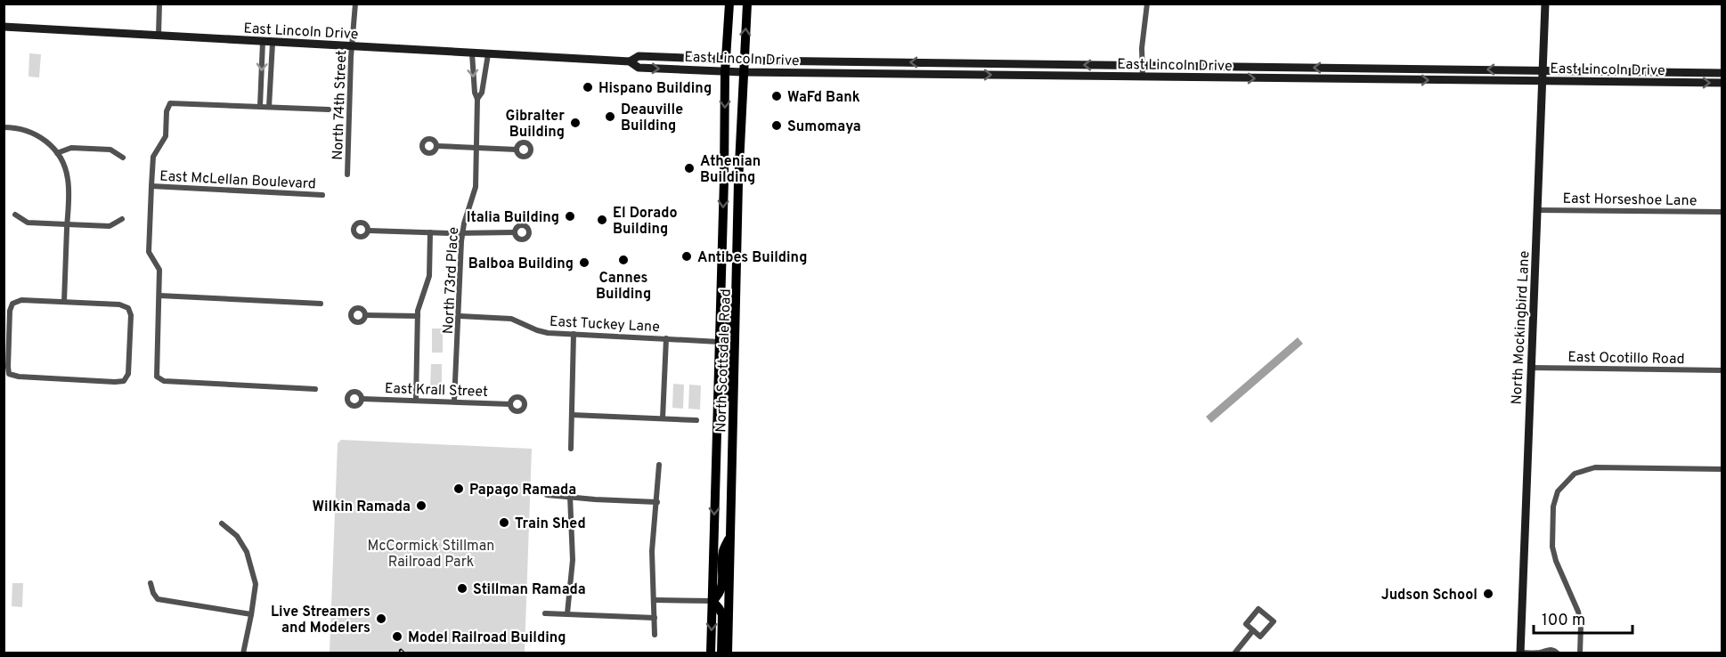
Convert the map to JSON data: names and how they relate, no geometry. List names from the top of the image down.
{
  "streets": {
    "main road": ["East Lincoln Drive", "North Mockingbird Lane", "North Scottsdale Road"],
    "street": [
      "North 74th Street",
      "East McLellan Boulevard",
      "East Horseshoe Lane",
      "North 73rd Place",
      "East Tuckey Lane",
      "East Ocotillo Road",
      "East Krall Street"
    ]
  },
  "crossings": [
    ["East Lincoln Drive", "North 74th Street"],
    ["East Lincoln Drive", "North 73rd Place"],
    ["East Lincoln Drive", "North Mockingbird Lane"],
    ["East Lincoln Drive", "North Scottsdale Road"],
    ["East Horseshoe Lane", "North Mockingbird Lane"],
    ["North 73rd Place", "East Tuckey Lane"],
    ["North 73rd Place", "East Krall Street"],
    ["East Tuckey Lane", "North Scottsdale Road"],
    ["North Mockingbird Lane", "East Ocotillo Road"]
  ],
  "parks": ["McCormick Stillman Railroad Park"],
  "places": [
    "Hispano Building",
    "WaFd Bank",
    "Deauville Building",
    "Gibralter Building",
    "Sumomaya",
    "Athenian Building",
    "Italia Building",
    "El Dorado Building",
    "Antibes Building",
    "Cannes Building",
    "Balboa Building",
    "Papago Ramada",
    "Wilkin Ramada",
    "Train Shed",
    "Stillman Ramada",
    "Judson School",
    "Live Streamers and Modelers",
    "Model Railroad Building"
  ],
  "scale_bar": "100 m"
}
